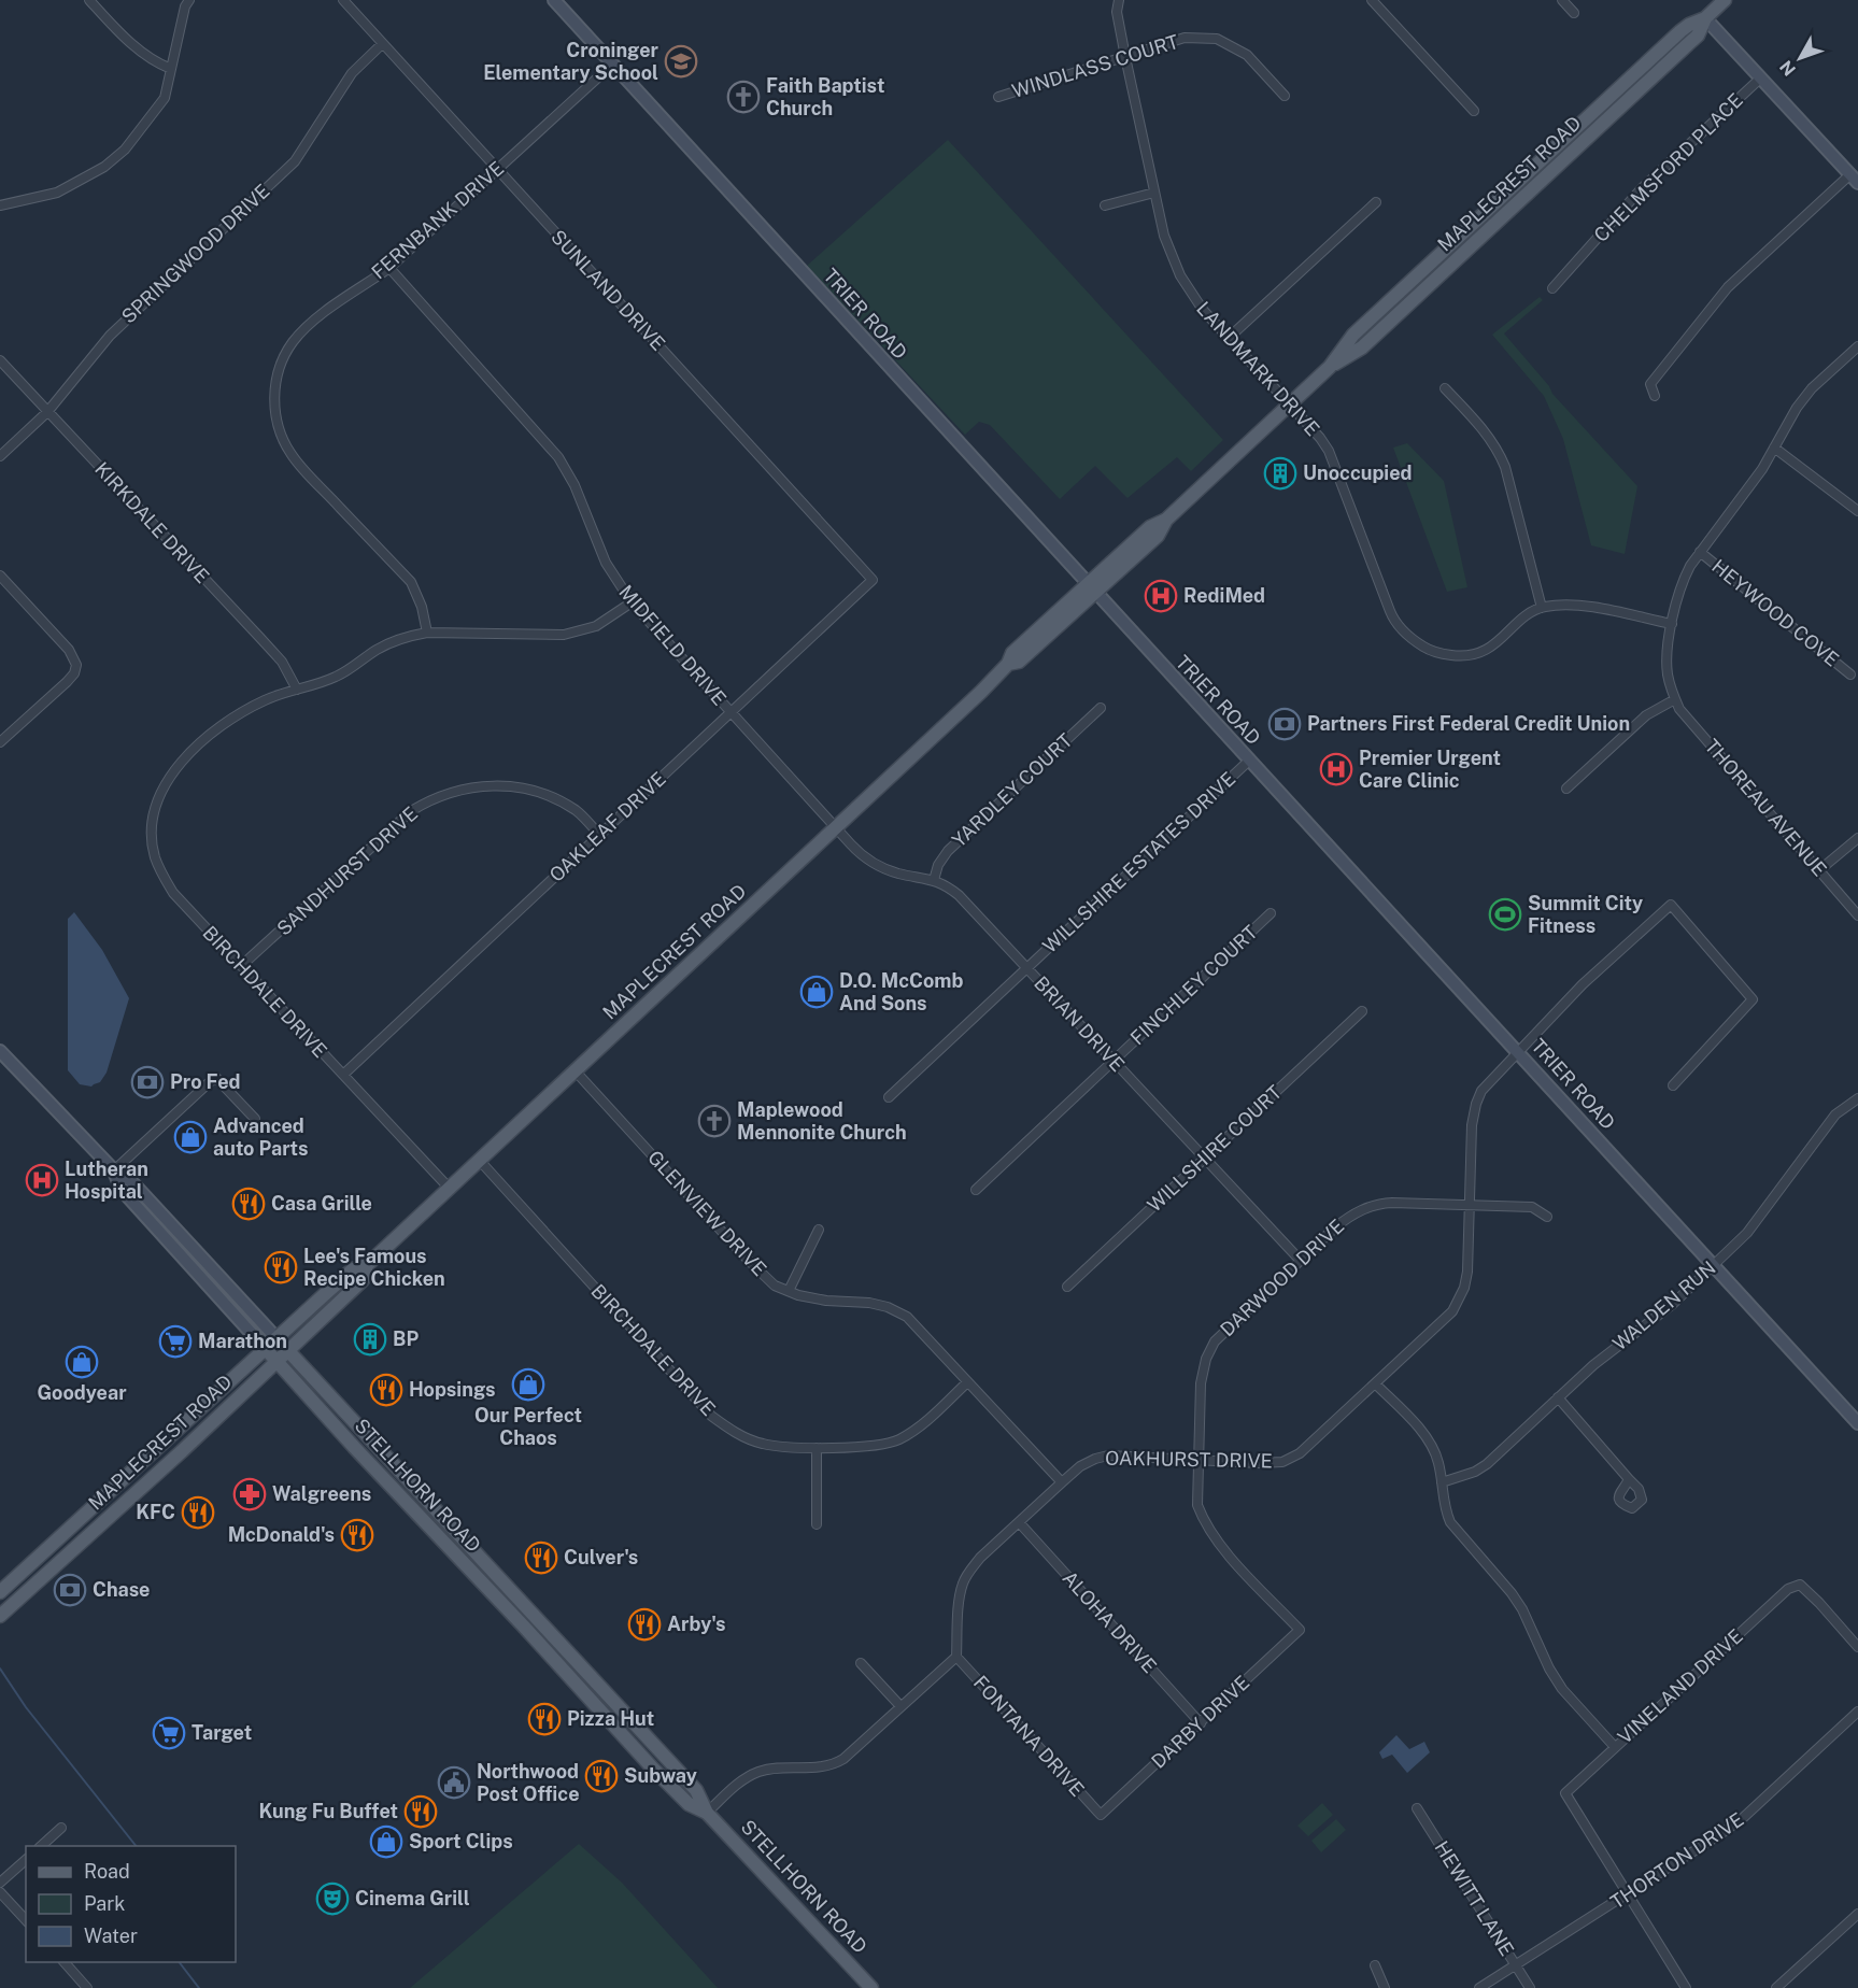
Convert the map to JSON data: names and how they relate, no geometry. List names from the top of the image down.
{
  "streets": {
    "main road": ["MAPLECREST ROAD", "STELLHORN ROAD"],
    "street": [
      "WINDLASS COURT",
      "CHELMSFORD PLACE",
      "FERNBANK DRIVE",
      "SPRINGWOOD DRIVE",
      "SUNLAND DRIVE",
      "TRIER ROAD",
      "LANDMARK DRIVE",
      "KIRKDALE DRIVE",
      "HEYWOOD COVE",
      "MIDFIELD DRIVE",
      "YARDLEY COURT",
      "THOREAU AVENUE",
      "OAKLEAF DRIVE",
      "WILLSHIRE ESTATES DRIVE",
      "SANDHURST DRIVE",
      "FINCHLEY COURT",
      "BIRCHDALE DRIVE",
      "BRIAN DRIVE",
      "WILLSHIRE COURT",
      "GLENVIEW DRIVE",
      "DARWOOD DRIVE",
      "WALDEN RUN",
      "OAKHURST DRIVE",
      "ALOHA DRIVE",
      "VINELAND DRIVE",
      "DARBY DRIVE",
      "FONTANA DRIVE",
      "THORTON DRIVE",
      "HEWITT LANE"
    ]
  },
  "crossings": [
    ["WINDLASS COURT", "LANDMARK DRIVE"],
    ["MAPLECREST ROAD", "TRIER ROAD"],
    ["MAPLECREST ROAD", "LANDMARK DRIVE"],
    ["MAPLECREST ROAD", "MIDFIELD DRIVE"],
    ["MAPLECREST ROAD", "BIRCHDALE DRIVE"],
    ["MAPLECREST ROAD", "BRIAN DRIVE"],
    ["MAPLECREST ROAD", "GLENVIEW DRIVE"],
    ["MAPLECREST ROAD", "STELLHORN ROAD"],
    ["FERNBANK DRIVE", "SUNLAND DRIVE"],
    ["FERNBANK DRIVE", "TRIER ROAD"],
    ["FERNBANK DRIVE", "MIDFIELD DRIVE"],
    ["SPRINGWOOD DRIVE", "SUNLAND DRIVE"],
    ["SPRINGWOOD DRIVE", "KIRKDALE DRIVE"],
    ["SUNLAND DRIVE", "OAKLEAF DRIVE"],
    ["TRIER ROAD", "WILLSHIRE ESTATES DRIVE"],
    ["TRIER ROAD", "WALDEN RUN"],
    ["TRIER ROAD", "OAKHURST DRIVE"],
    ["KIRKDALE DRIVE", "BIRCHDALE DRIVE"],
    ["HEYWOOD COVE", "THOREAU AVENUE"],
    ["MIDFIELD DRIVE", "OAKLEAF DRIVE"],
    ["MIDFIELD DRIVE", "BRIAN DRIVE"],
    ["YARDLEY COURT", "BRIAN DRIVE"],
    ["OAKLEAF DRIVE", "SANDHURST DRIVE"],
    ["OAKLEAF DRIVE", "BIRCHDALE DRIVE"],
    ["WILLSHIRE ESTATES DRIVE", "BRIAN DRIVE"],
    ["SANDHURST DRIVE", "BIRCHDALE DRIVE"],
    ["FINCHLEY COURT", "BRIAN DRIVE"],
    ["BIRCHDALE DRIVE", "GLENVIEW DRIVE"],
    ["BRIAN DRIVE", "WILLSHIRE COURT"],
    ["BRIAN DRIVE", "DARWOOD DRIVE"],
    ["GLENVIEW DRIVE", "OAKHURST DRIVE"],
    ["DARWOOD DRIVE", "OAKHURST DRIVE"],
    ["DARWOOD DRIVE", "DARBY DRIVE"],
    ["OAKHURST DRIVE", "ALOHA DRIVE"],
    ["OAKHURST DRIVE", "FONTANA DRIVE"],
    ["ALOHA DRIVE", "DARBY DRIVE"],
    ["VINELAND DRIVE", "THORTON DRIVE"],
    ["DARBY DRIVE", "FONTANA DRIVE"],
    ["THORTON DRIVE", "HEWITT LANE"]
  ],
  "places": {
    "school or university": ["Croninger Elementary School"],
    "church": ["Faith Baptist Church", "Maplewood Mennonite Church"],
    "building": ["Unoccupied", "BP"],
    "hospital": ["RediMed", "Premier Urgent Care Clinic", "Lutheran Hospital"],
    "bank": ["Partners First Federal Credit Union", "Pro Fed", "Chase"],
    "sports": ["Summit City Fitness"],
    "shop": [
      "D.O. McComb And Sons",
      "Advanced auto Parts",
      "Goodyear",
      "Our Perfect Chaos",
      "Sport Clips"
    ],
    "restaurant": [
      "Casa Grille",
      "Lee's Famous Recipe Chicken",
      "Hopsings",
      "KFC",
      "McDonald's",
      "Culver's",
      "Arby's",
      "Pizza Hut",
      "Subway",
      "Kung Fu Buffet"
    ],
    "supermarket": ["Marathon", "Target"],
    "pharmacy": ["Walgreens"],
    "public building": ["Northwood Post Office"],
    "theatre": ["Cinema Grill"]
  },
  "legend": ["Road", "Park", "Water"],
  "north": "bottom left"
}
